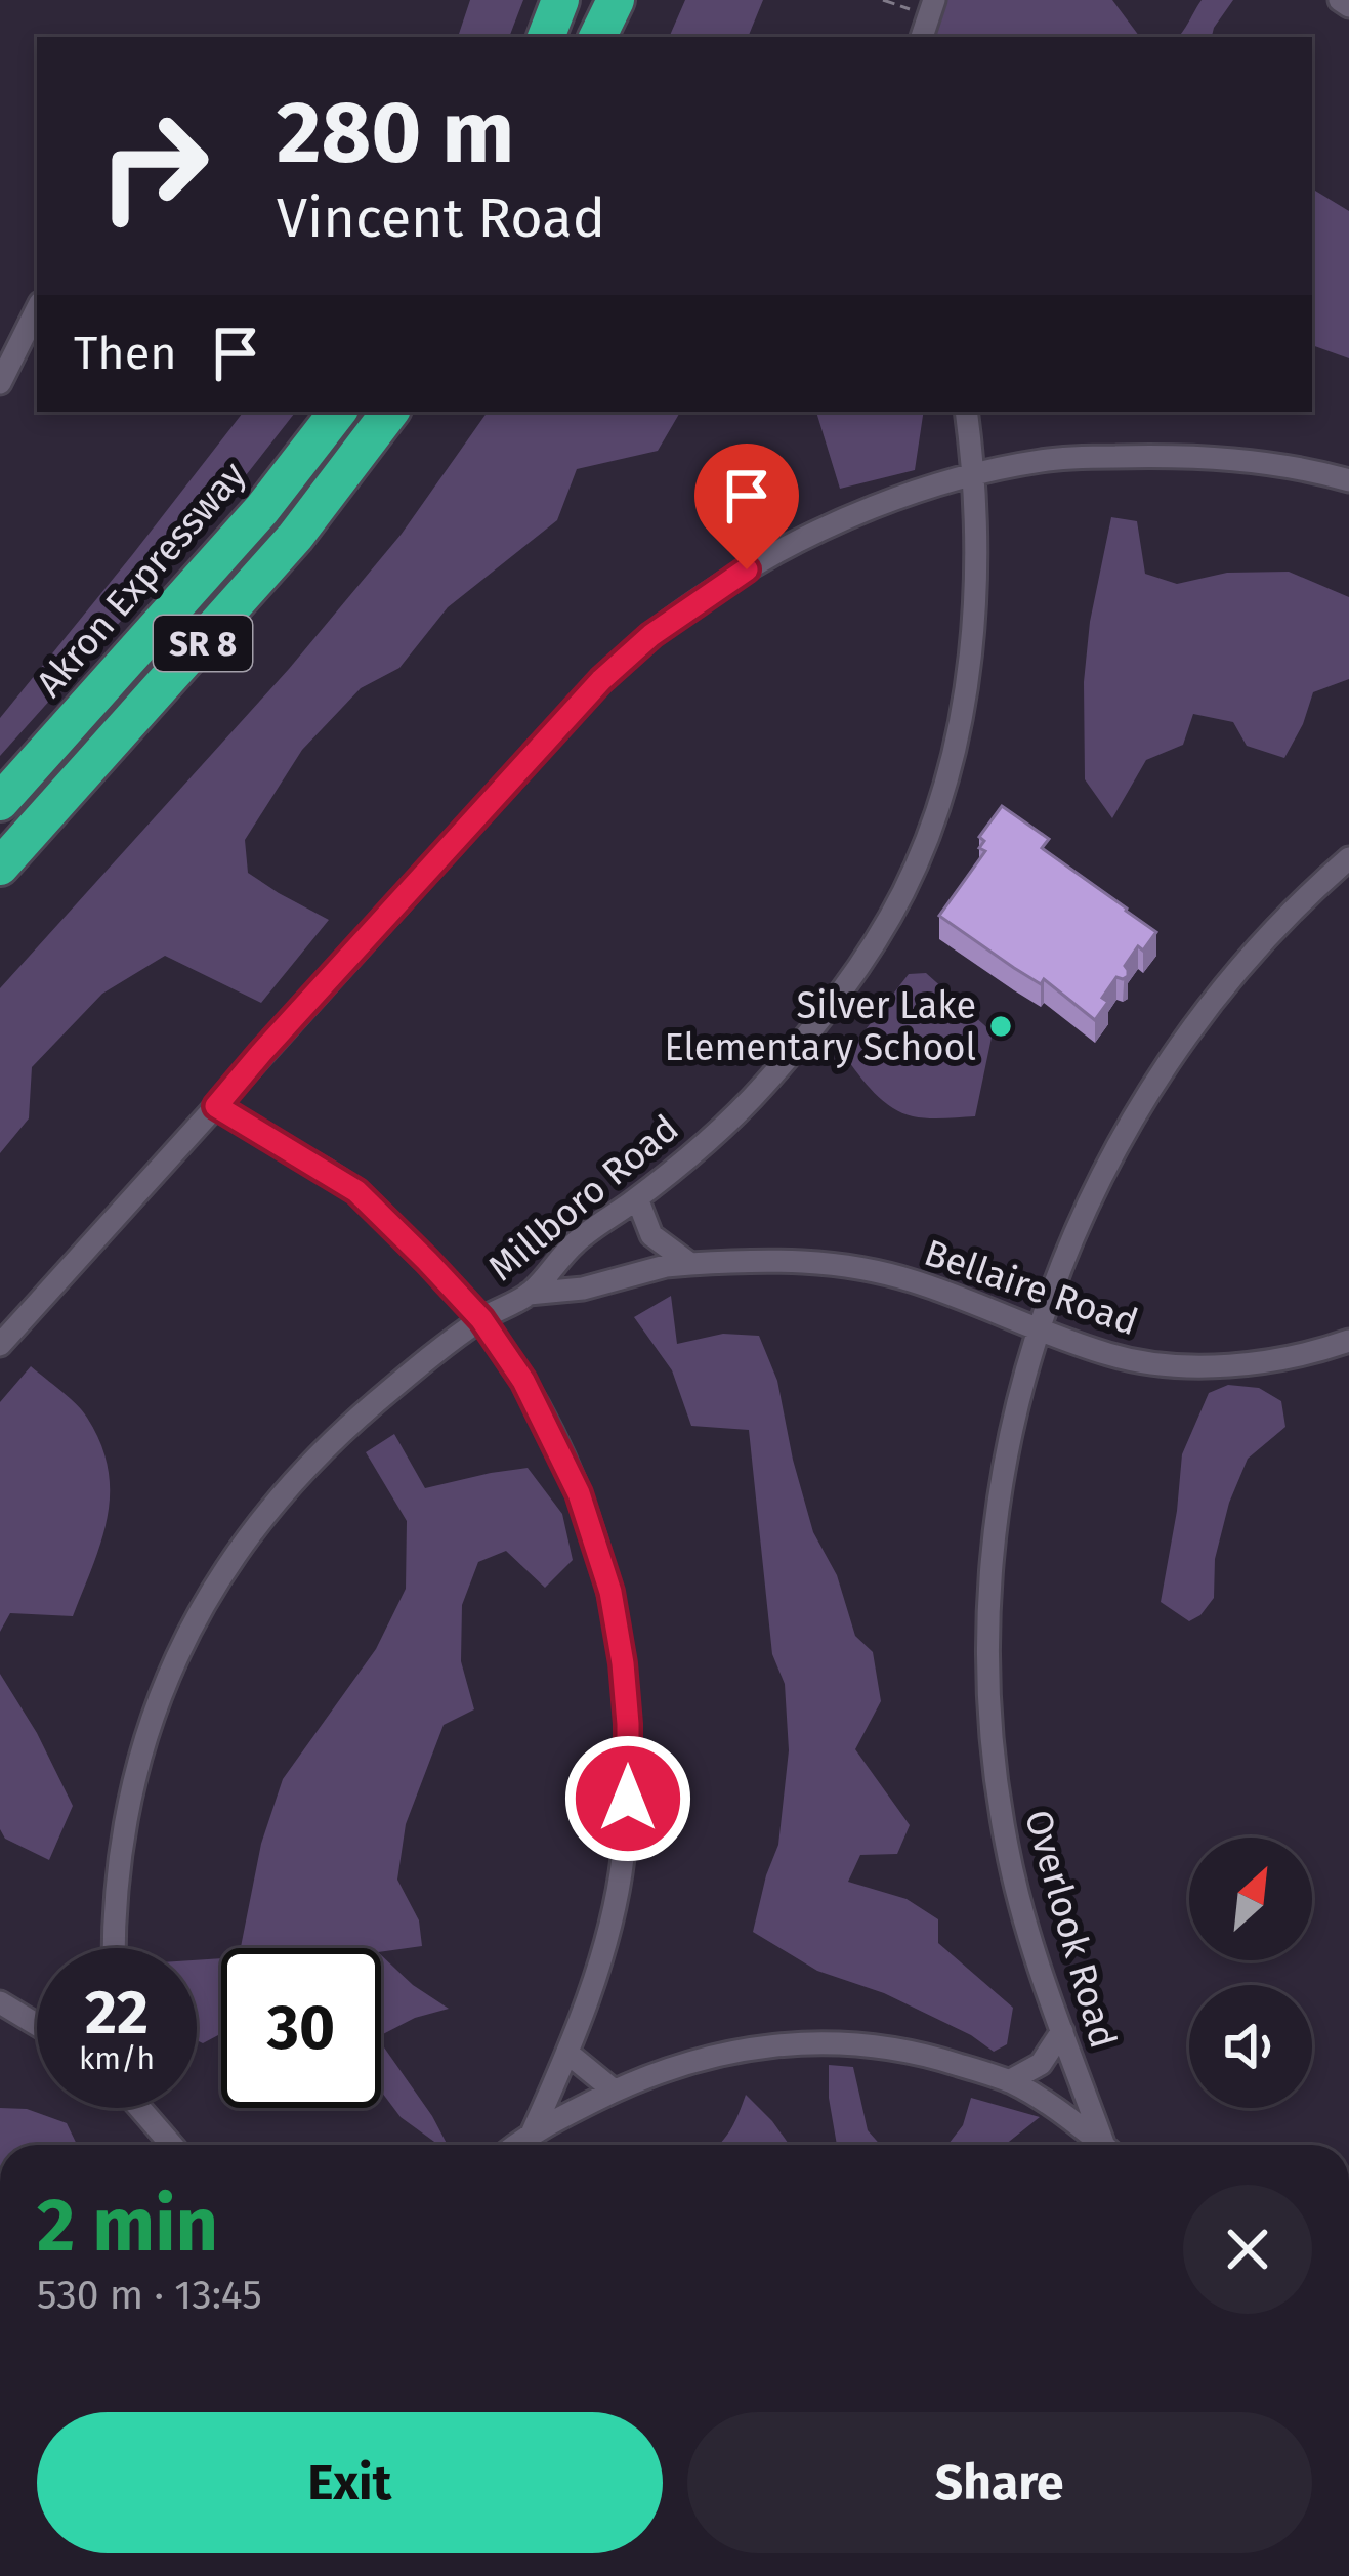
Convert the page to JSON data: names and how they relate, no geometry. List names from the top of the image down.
{
  "streets": {
    "highway": ["Akron Expressway", "SR 8"],
    "street": ["Millboro Road", "Bellaire Road", "Overlook Road"]
  },
  "crossings": [
    ["Millboro Road", "Bellaire Road"],
    ["Bellaire Road", "Overlook Road"]
  ],
  "places": ["Silver Lake Elementary School"],
  "north": "top right",
  "page": {
    "turn": ["280 m", "Vincent Road"],
    "then": "Then",
    "speed": "22 km/h",
    "limit": "30",
    "heading": ["2 min", "530 m · 13:45"],
    "buttons": ["Exit", "Share"]
  }
}
